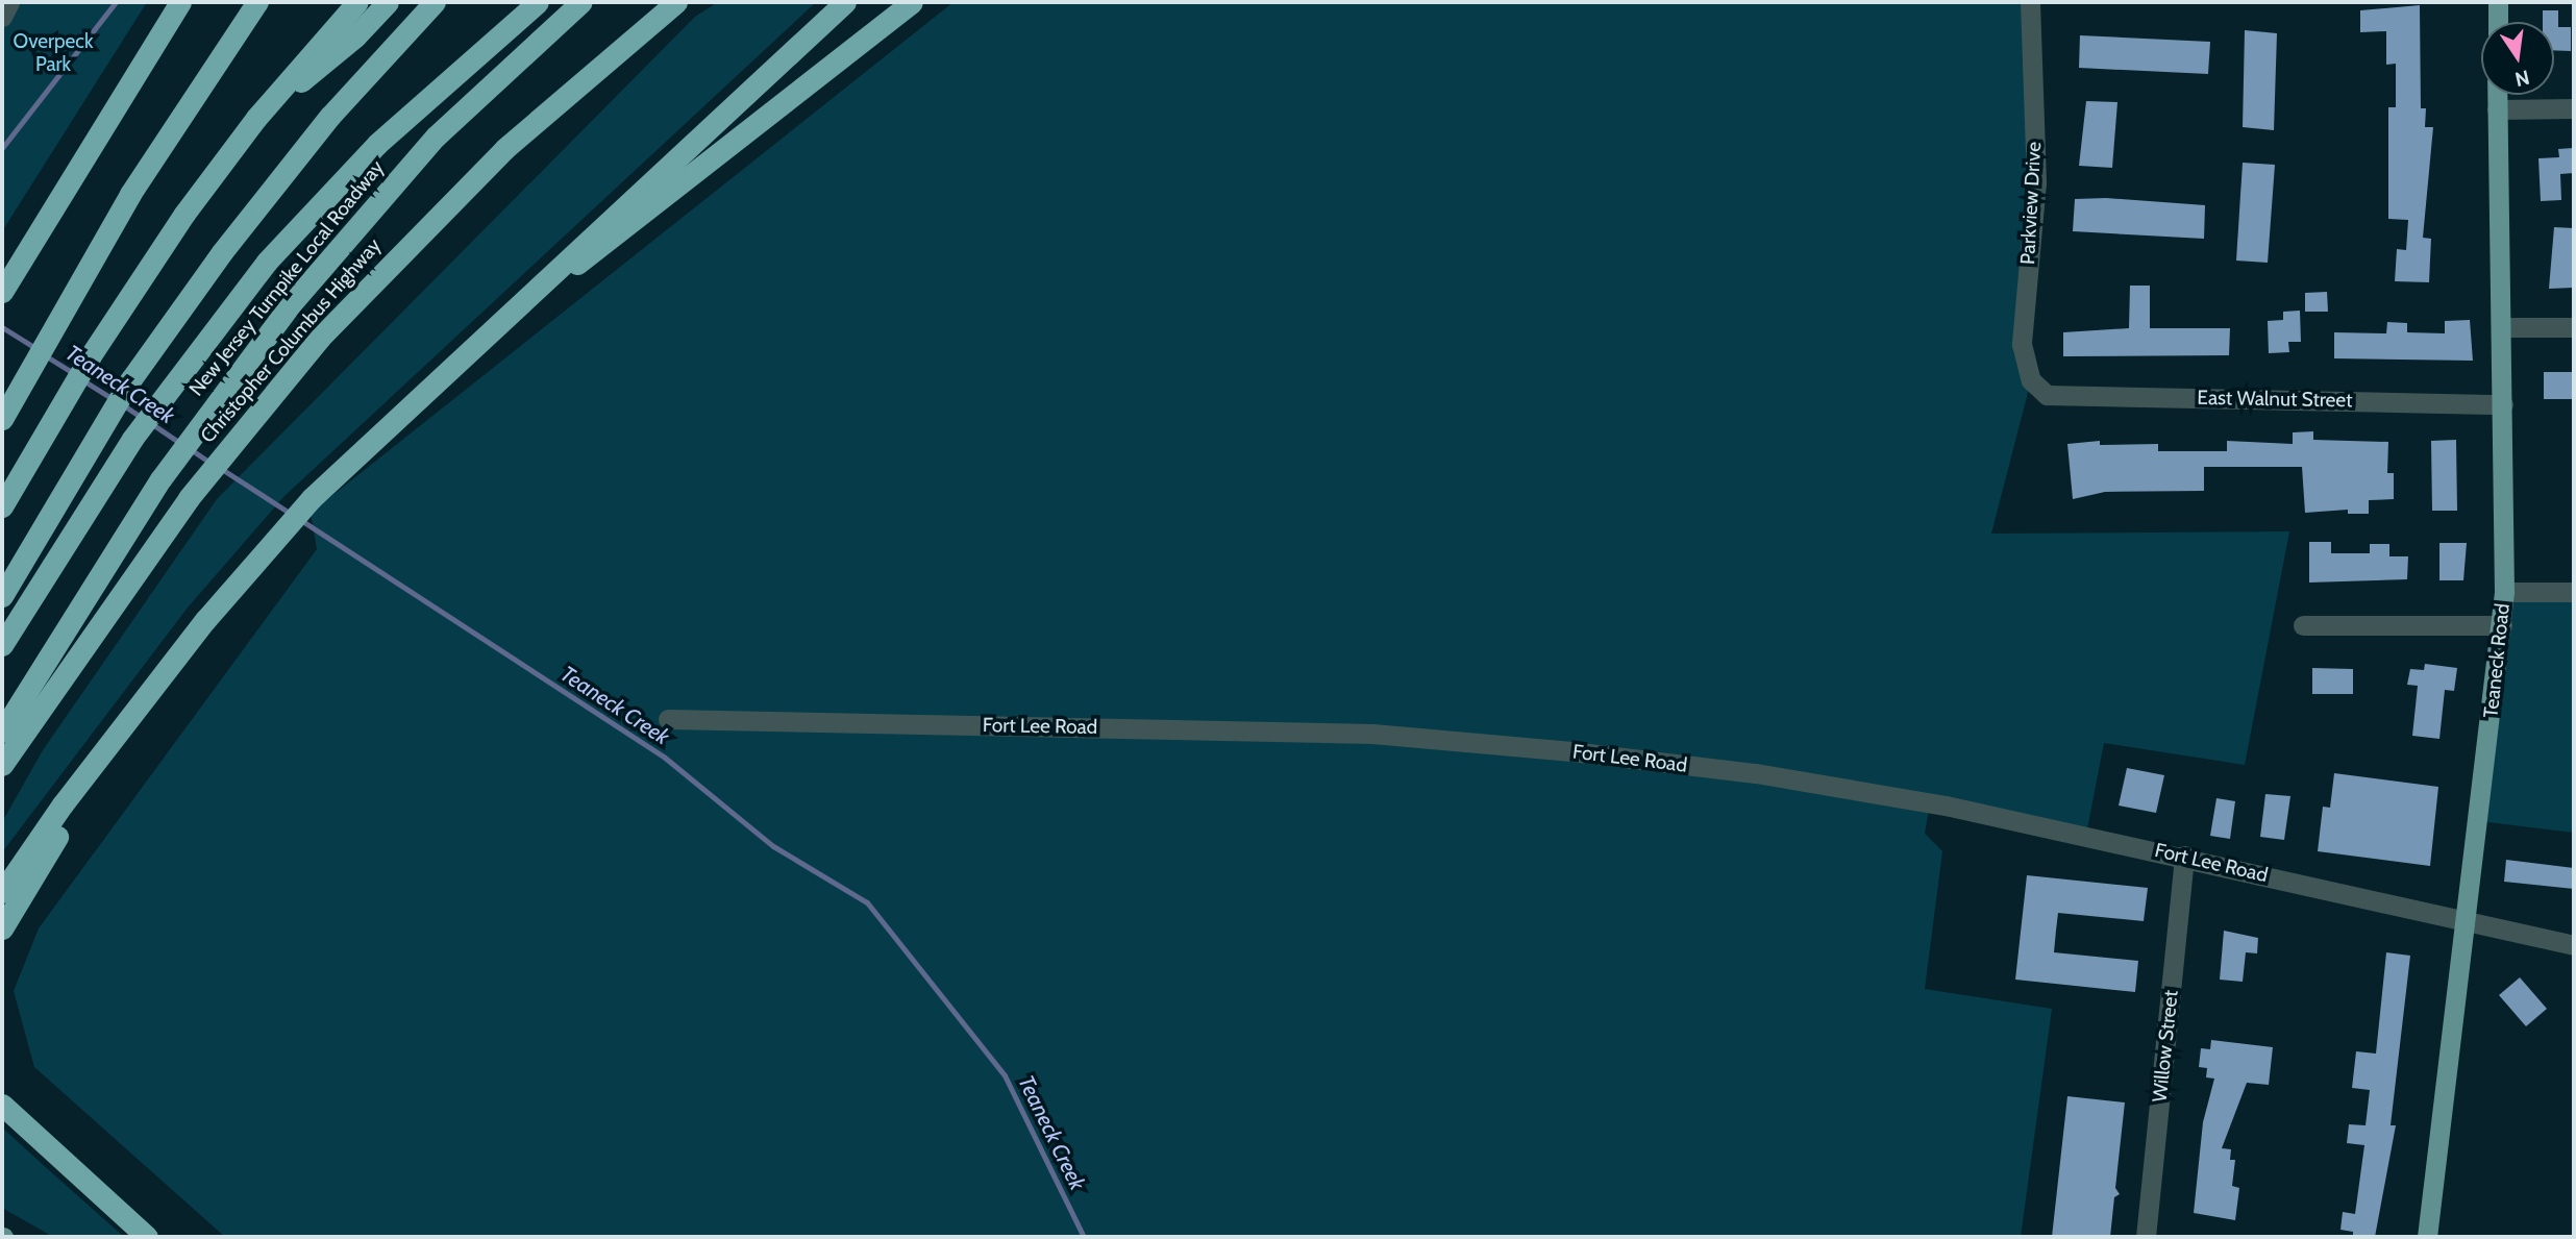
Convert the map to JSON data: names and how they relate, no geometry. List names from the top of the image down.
{
  "streets": {
    "highway": ["New Jersey Turnpike Local Roadway", "Christopher Columbus Highway"],
    "main road": ["Teaneck Road"],
    "street": [
      "Parkview Drive",
      "East Walnut Street",
      "Fort Lee Road",
      "Willow Street"
    ]
  },
  "crossings": [
    ["Parkview Drive", "East Walnut Street"],
    ["East Walnut Street", "Teaneck Road"],
    ["Teaneck Road", "Fort Lee Road"],
    ["Fort Lee Road", "Willow Street"]
  ],
  "water": ["Teaneck Creek"],
  "parks": ["Overpeck Park"],
  "north": "bottom"
}
